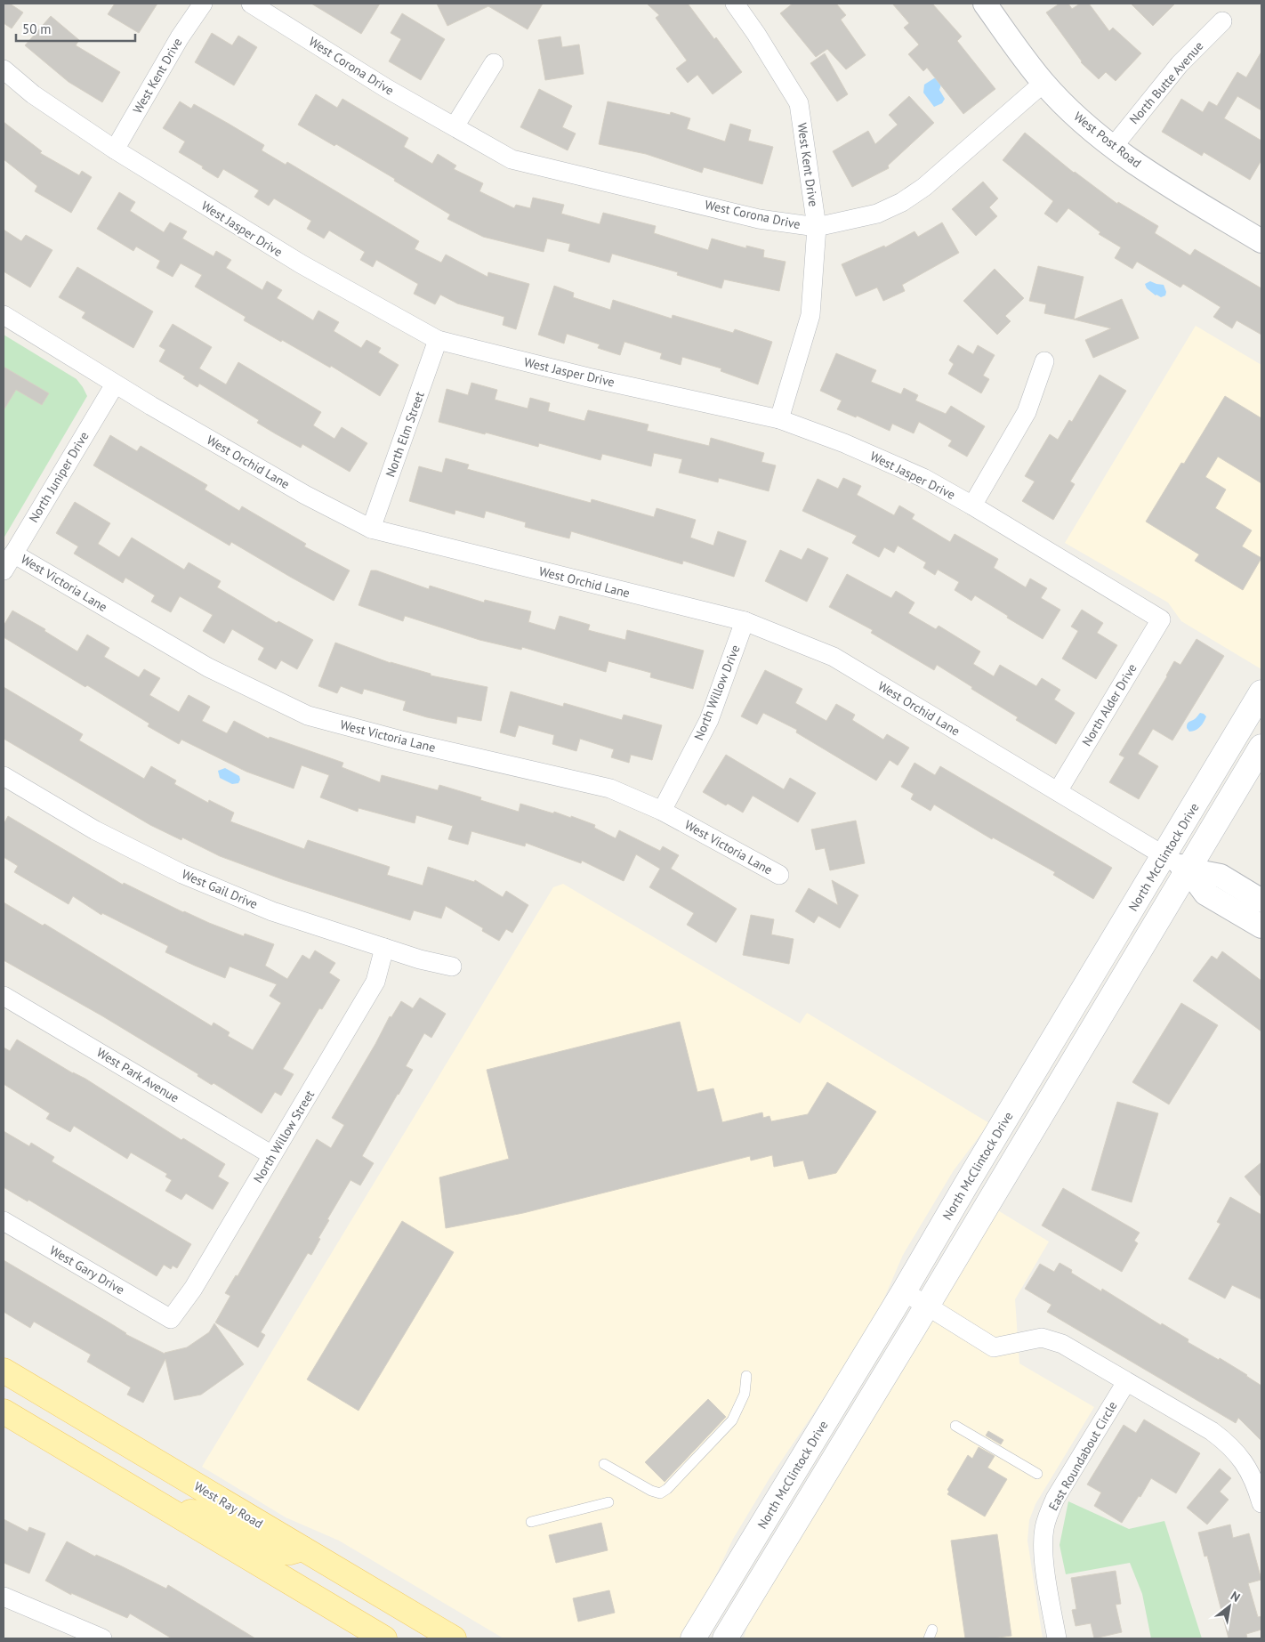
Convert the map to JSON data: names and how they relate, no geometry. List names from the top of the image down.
{
  "streets": {
    "main road": ["North McClintock Drive", "West Ray Road"],
    "street": [
      "West Corona Drive",
      "West Kent Drive",
      "North Butte Avenue",
      "West Post Road",
      "West Jasper Drive",
      "North Elm Street",
      "West Orchid Lane",
      "North Juniper Drive",
      "West Victoria Lane",
      "North Willow Drive",
      "North Alder Drive",
      "West Gail Drive",
      "West Park Avenue",
      "North Willow Street",
      "West Gary Drive",
      "East Roundabout Circle"
    ]
  },
  "crossings": [
    ["West Corona Drive", "West Kent Drive"],
    ["West Corona Drive", "West Post Road"],
    ["West Kent Drive", "West Jasper Drive"],
    ["North Butte Avenue", "West Post Road"],
    ["West Jasper Drive", "North Elm Street"],
    ["West Jasper Drive", "North Alder Drive"],
    ["North Elm Street", "West Orchid Lane"],
    ["West Orchid Lane", "North Juniper Drive"],
    ["West Orchid Lane", "North Willow Drive"],
    ["West Orchid Lane", "North Alder Drive"],
    ["West Orchid Lane", "North McClintock Drive"],
    ["North Juniper Drive", "West Victoria Lane"],
    ["West Victoria Lane", "North Willow Drive"],
    ["West Gail Drive", "North Willow Street"],
    ["West Park Avenue", "North Willow Street"],
    ["North Willow Street", "West Gary Drive"]
  ],
  "scale_bar": "50 m",
  "north": "top right"
}
